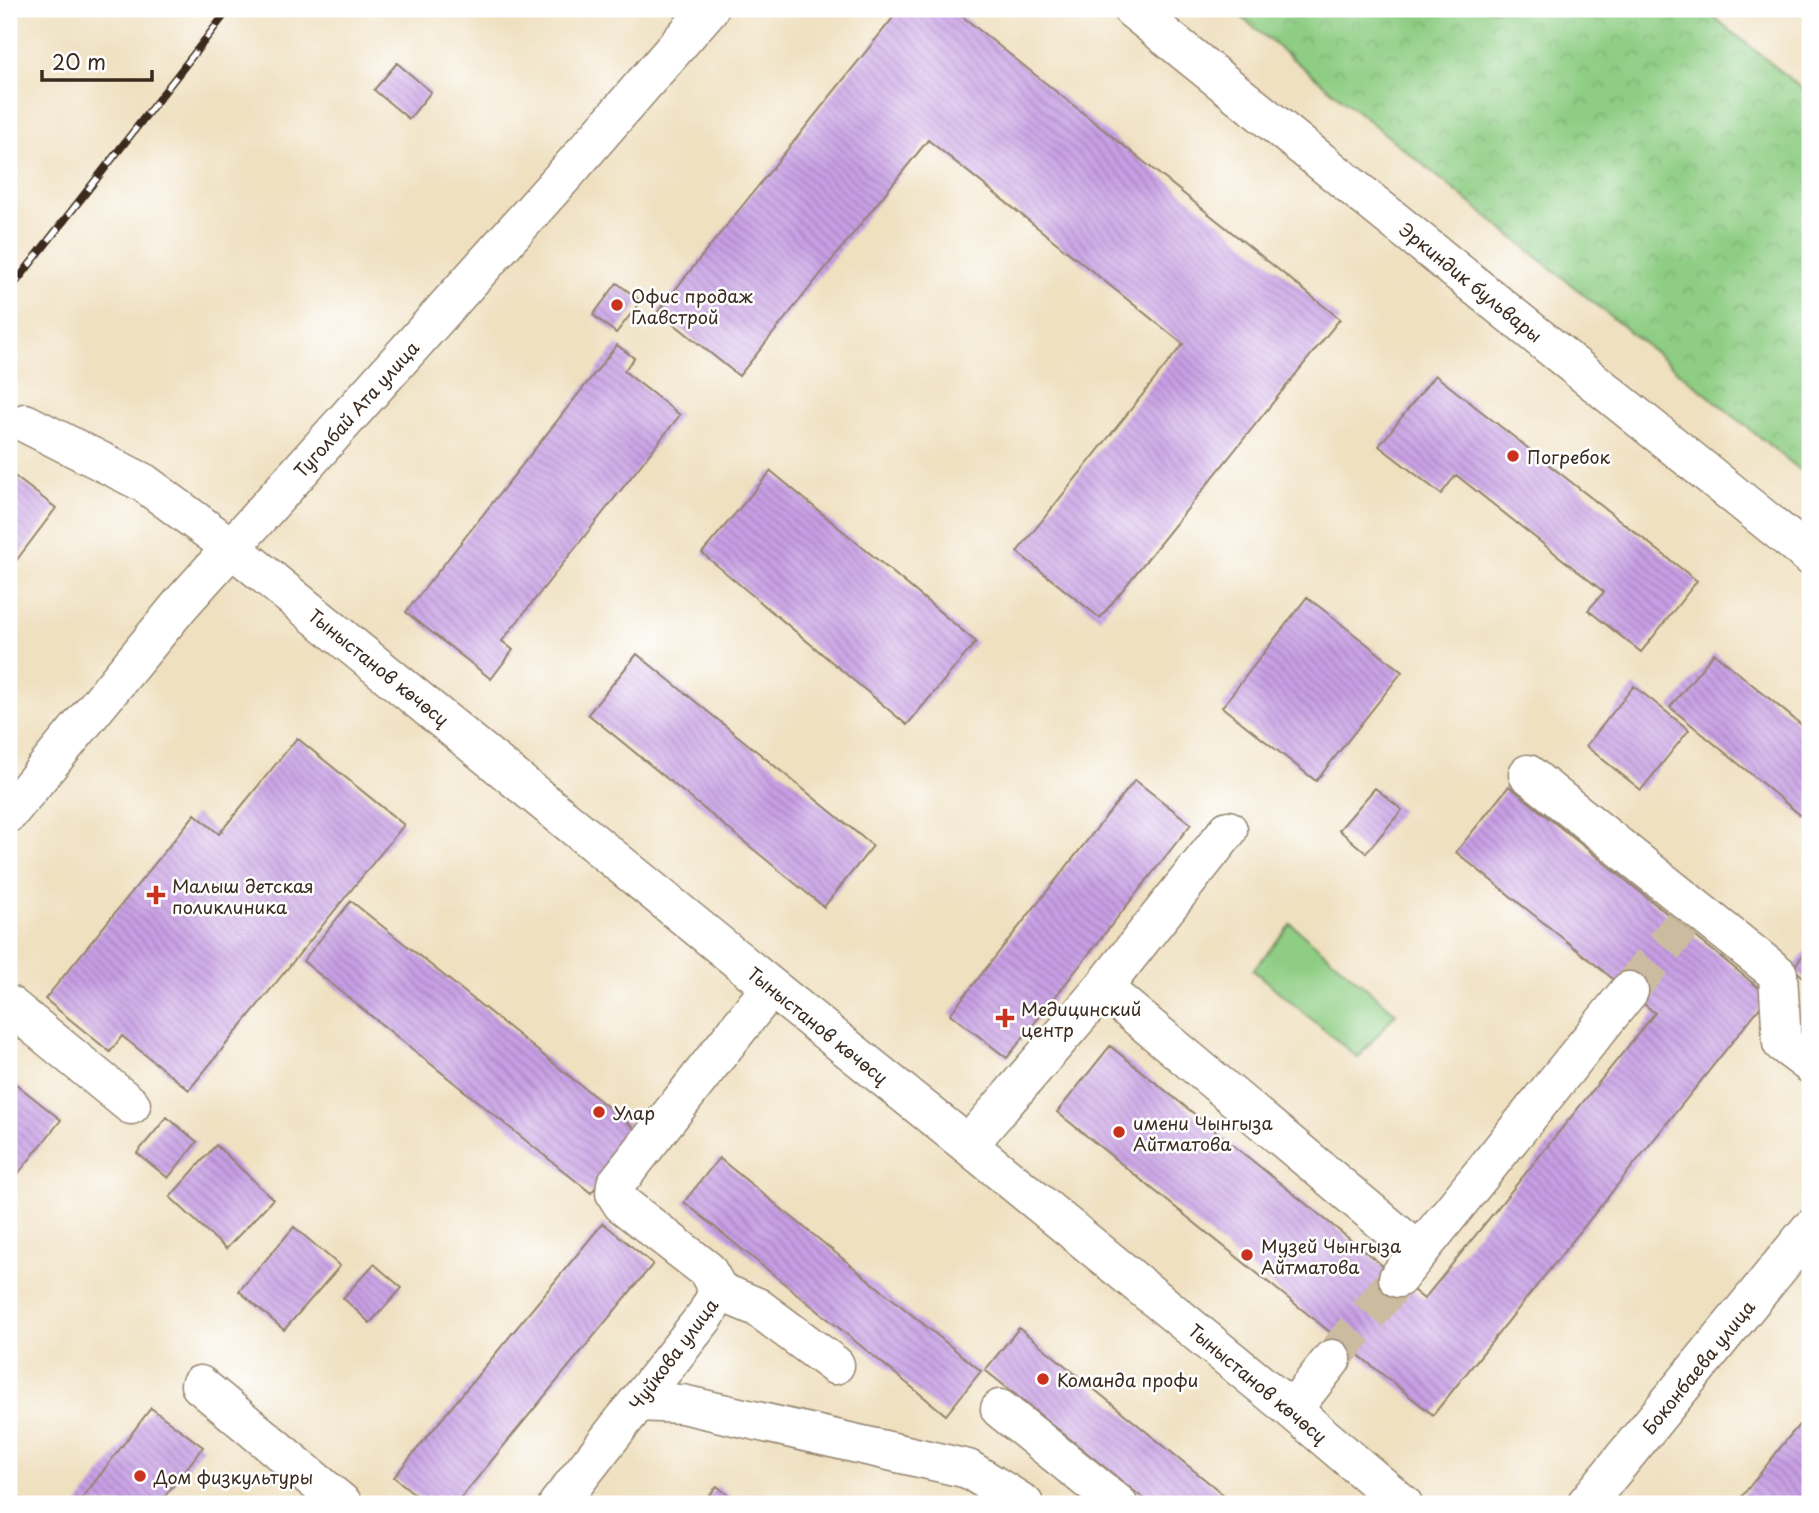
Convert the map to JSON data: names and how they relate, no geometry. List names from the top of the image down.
{
  "streets": {
    "street": [
      "Эркиндик бульвары",
      "Туголбай Ата улица",
      "Тыныстанов көчөсү",
      "Чуйкова улица",
      "Боконбаева улица"
    ]
  },
  "crossings": [
    ["Туголбай Ата улица", "Тыныстанов көчөсү"],
    ["Тыныстанов көчөсү", "Чуйкова улица"]
  ],
  "places": {
    "other": [
      "Офис продаж Главстрой",
      "Погребок",
      "Улар",
      "имени Чынгыза Айтматова",
      "Музей Чынгыза Айтматова",
      "Команда профи",
      "Дом физкультуры"
    ],
    "health": ["Малыш детская поликлиника", "Медицинский центр"]
  },
  "scale_bar": "20 m"
}
